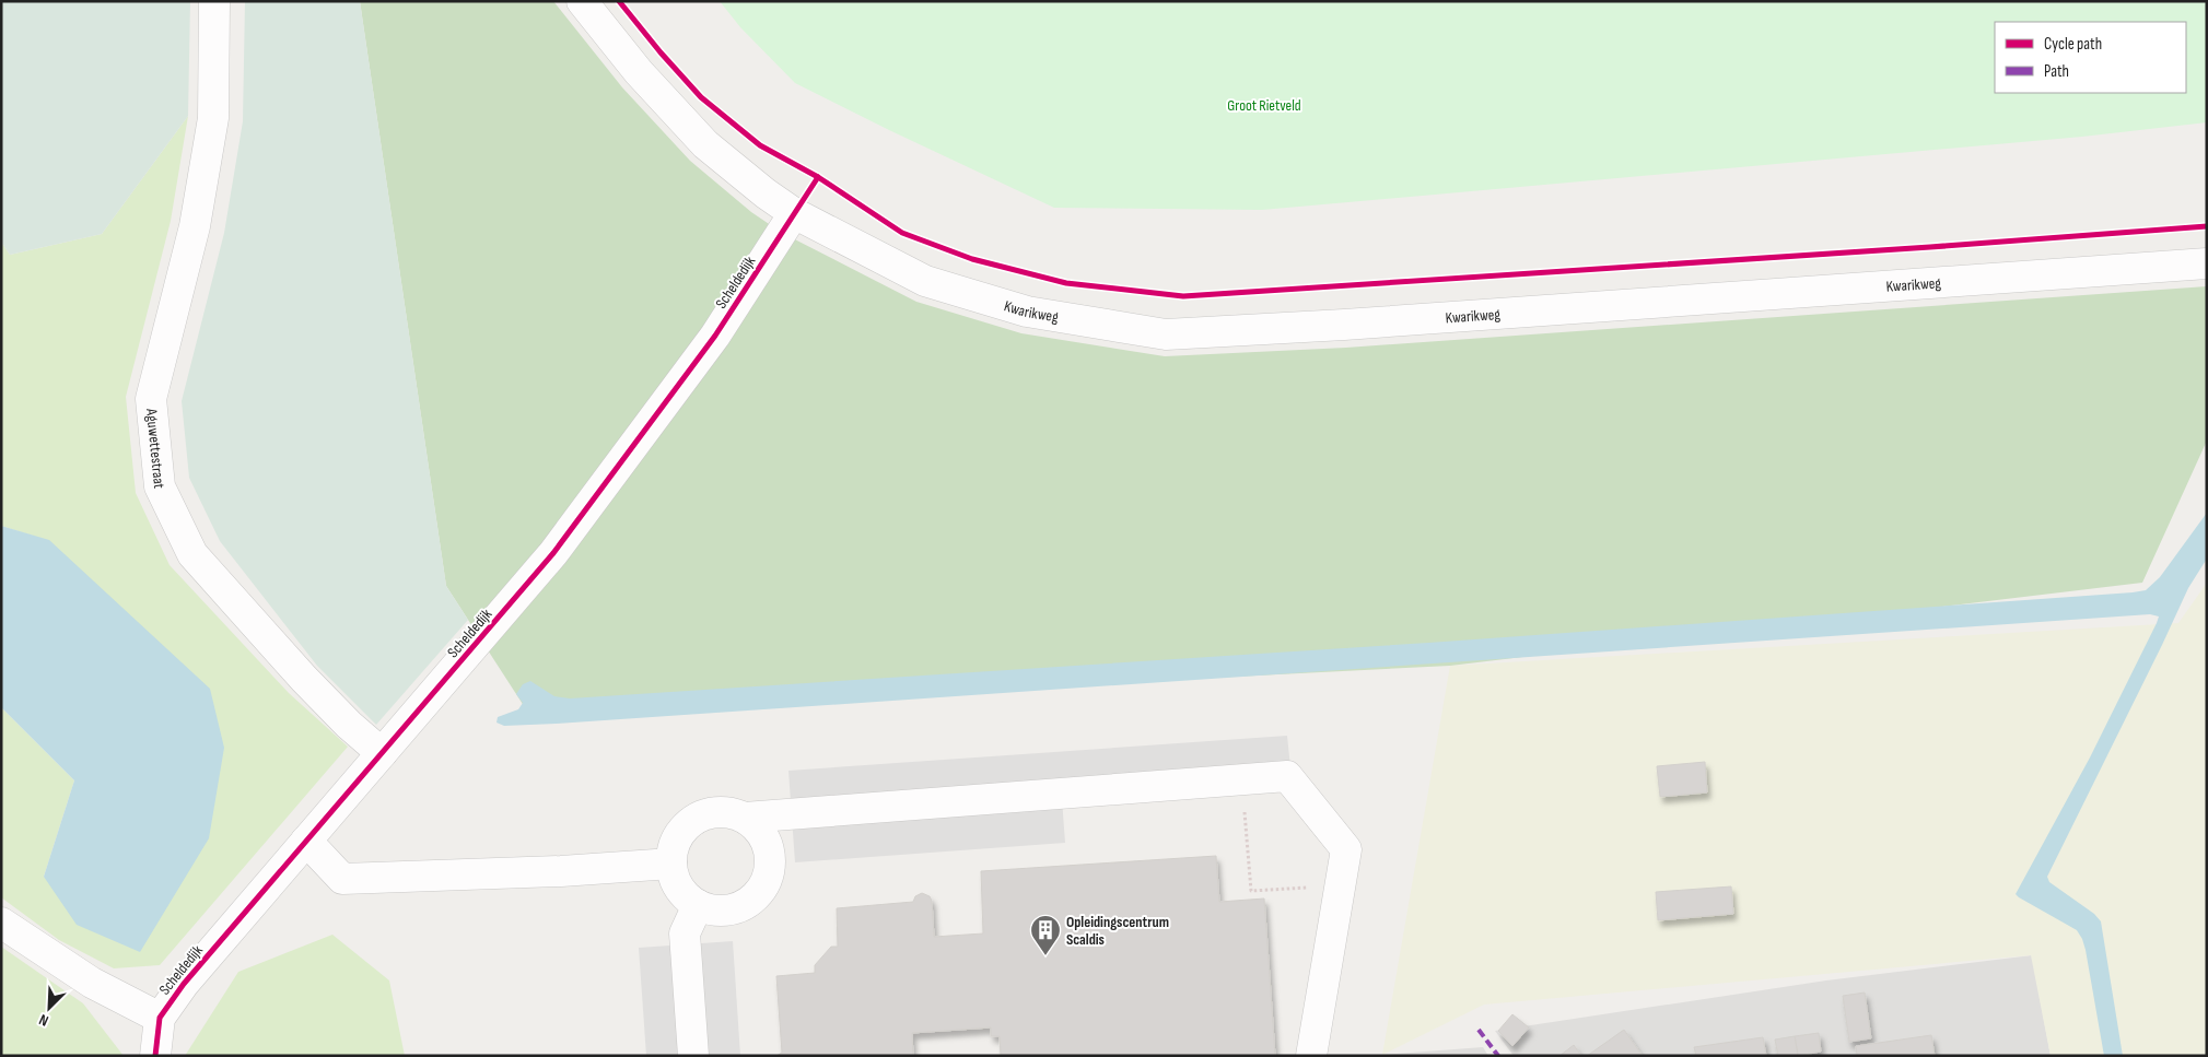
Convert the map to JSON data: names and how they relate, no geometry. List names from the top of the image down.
{
  "streets": {
    "street": ["Scheldedijk", "Kwarikweg", "Aguwettestraat"]
  },
  "crossings": [
    ["Scheldedijk", "Kwarikweg"],
    ["Scheldedijk", "Aguwettestraat"]
  ],
  "parks": ["Groot Rietveld"],
  "places": {
    "building": ["Opleidingscentrum Scaldis"]
  },
  "legend": ["Cycle path", "Path"],
  "north": "bottom left"
}
